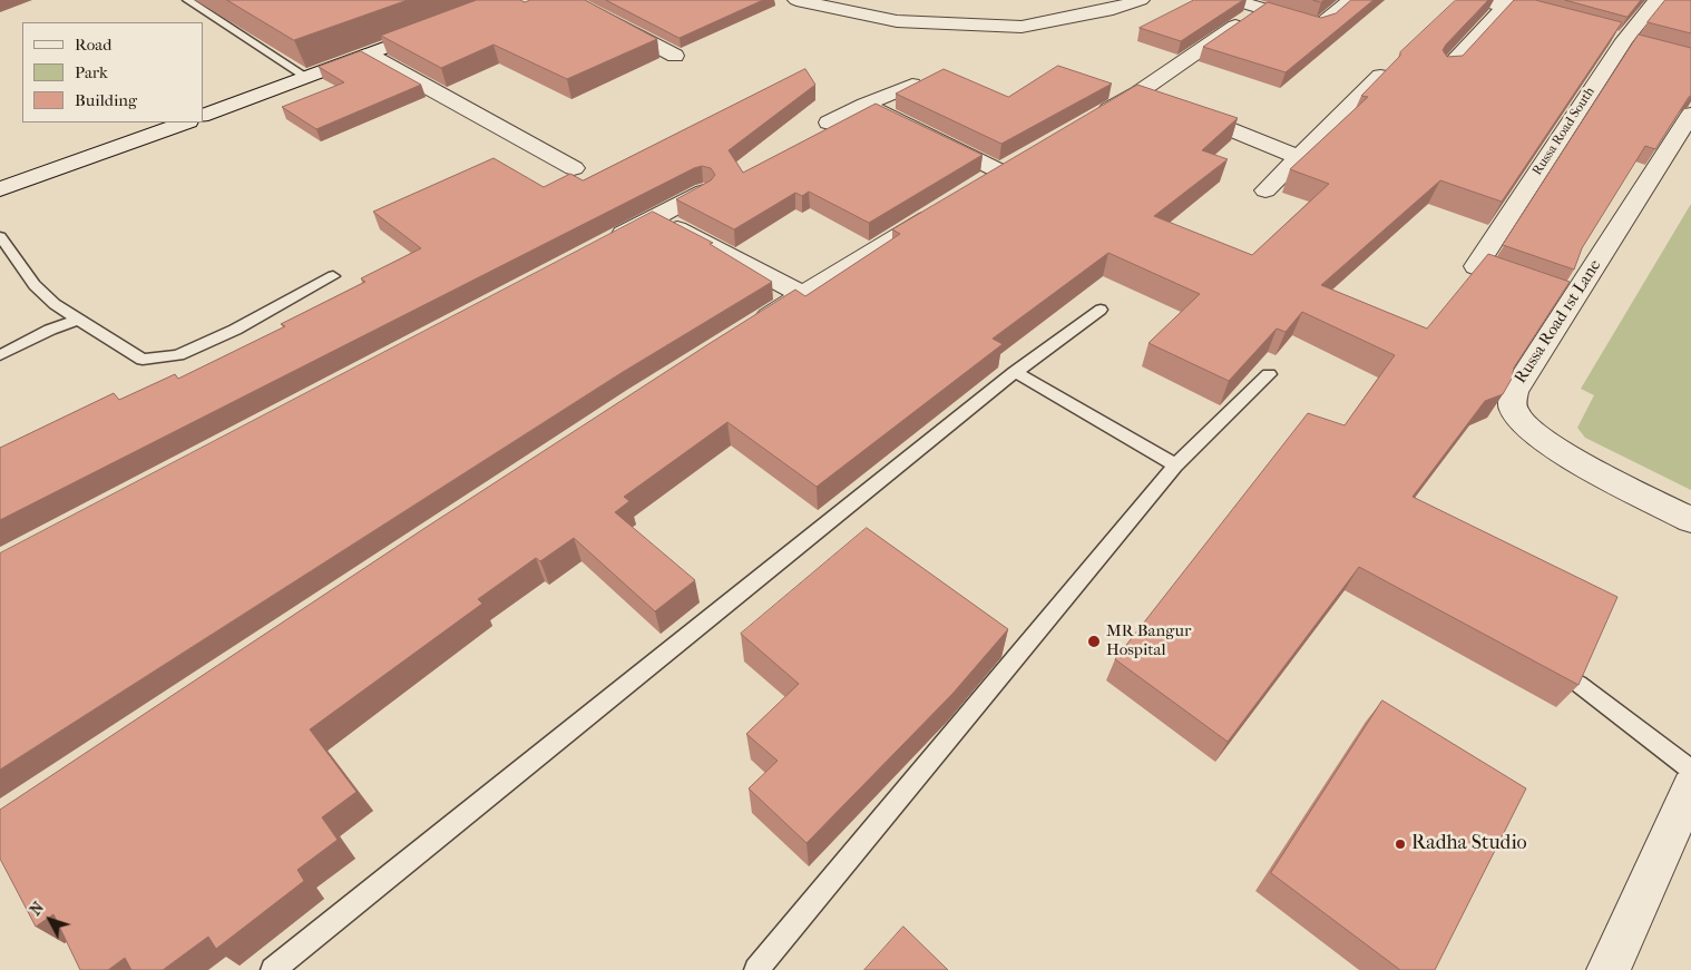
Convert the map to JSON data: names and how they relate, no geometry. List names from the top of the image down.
{
  "streets": {
    "street": ["Russa Road South", "Russa Road 1st Lane"]
  },
  "crossings": [
    ["Russa Road South", "Russa Road 1st Lane"]
  ],
  "places": ["MR Bangur Hospital", "Radha Studio"],
  "legend": ["Road", "Park", "Building"],
  "north": "top left"
}
